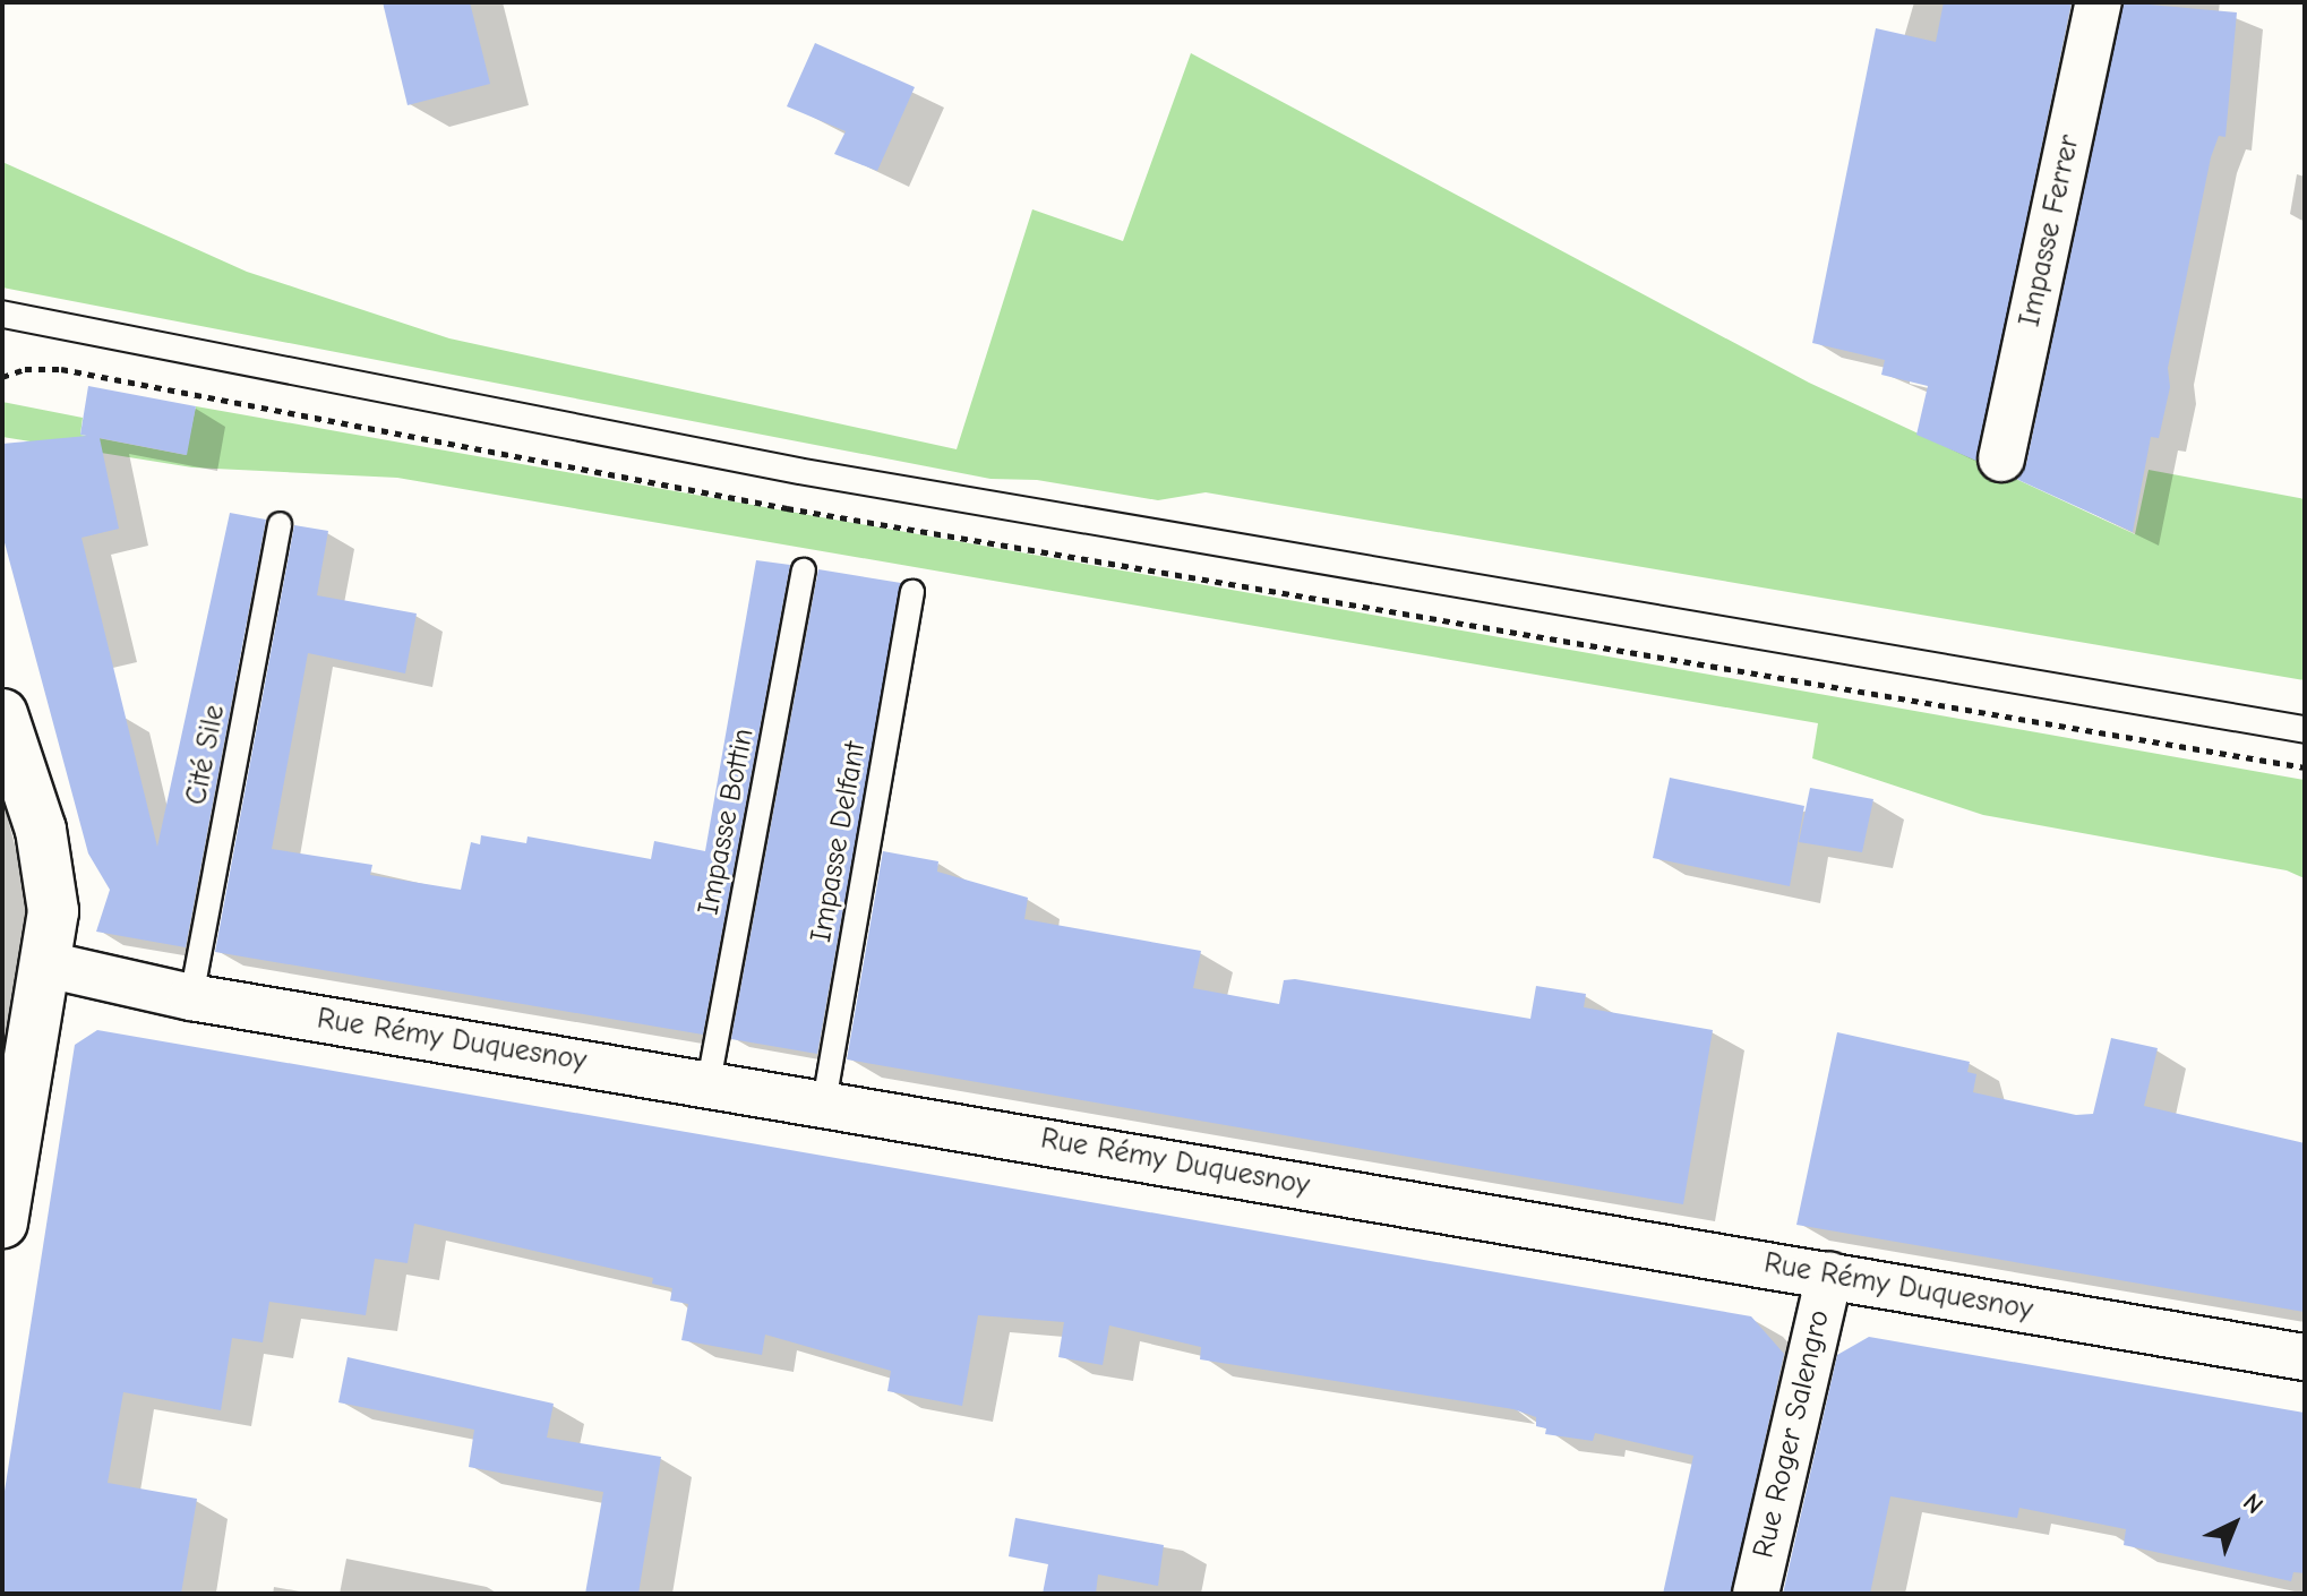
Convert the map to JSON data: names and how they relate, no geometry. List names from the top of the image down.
{
  "streets": {
    "street": ["Impasse Ferrer", "Rue Rémy Duquesnoy", "Rue Roger Salengro"],
    "lane": ["Cité Sile", "Impasse Bottin", "Impasse Delfant"]
  },
  "crossings": [
    ["Cité Sile", "Rue Rémy Duquesnoy"],
    ["Impasse Bottin", "Rue Rémy Duquesnoy"],
    ["Impasse Delfant", "Rue Rémy Duquesnoy"],
    ["Rue Rémy Duquesnoy", "Rue Roger Salengro"]
  ],
  "north": "top right"
}
